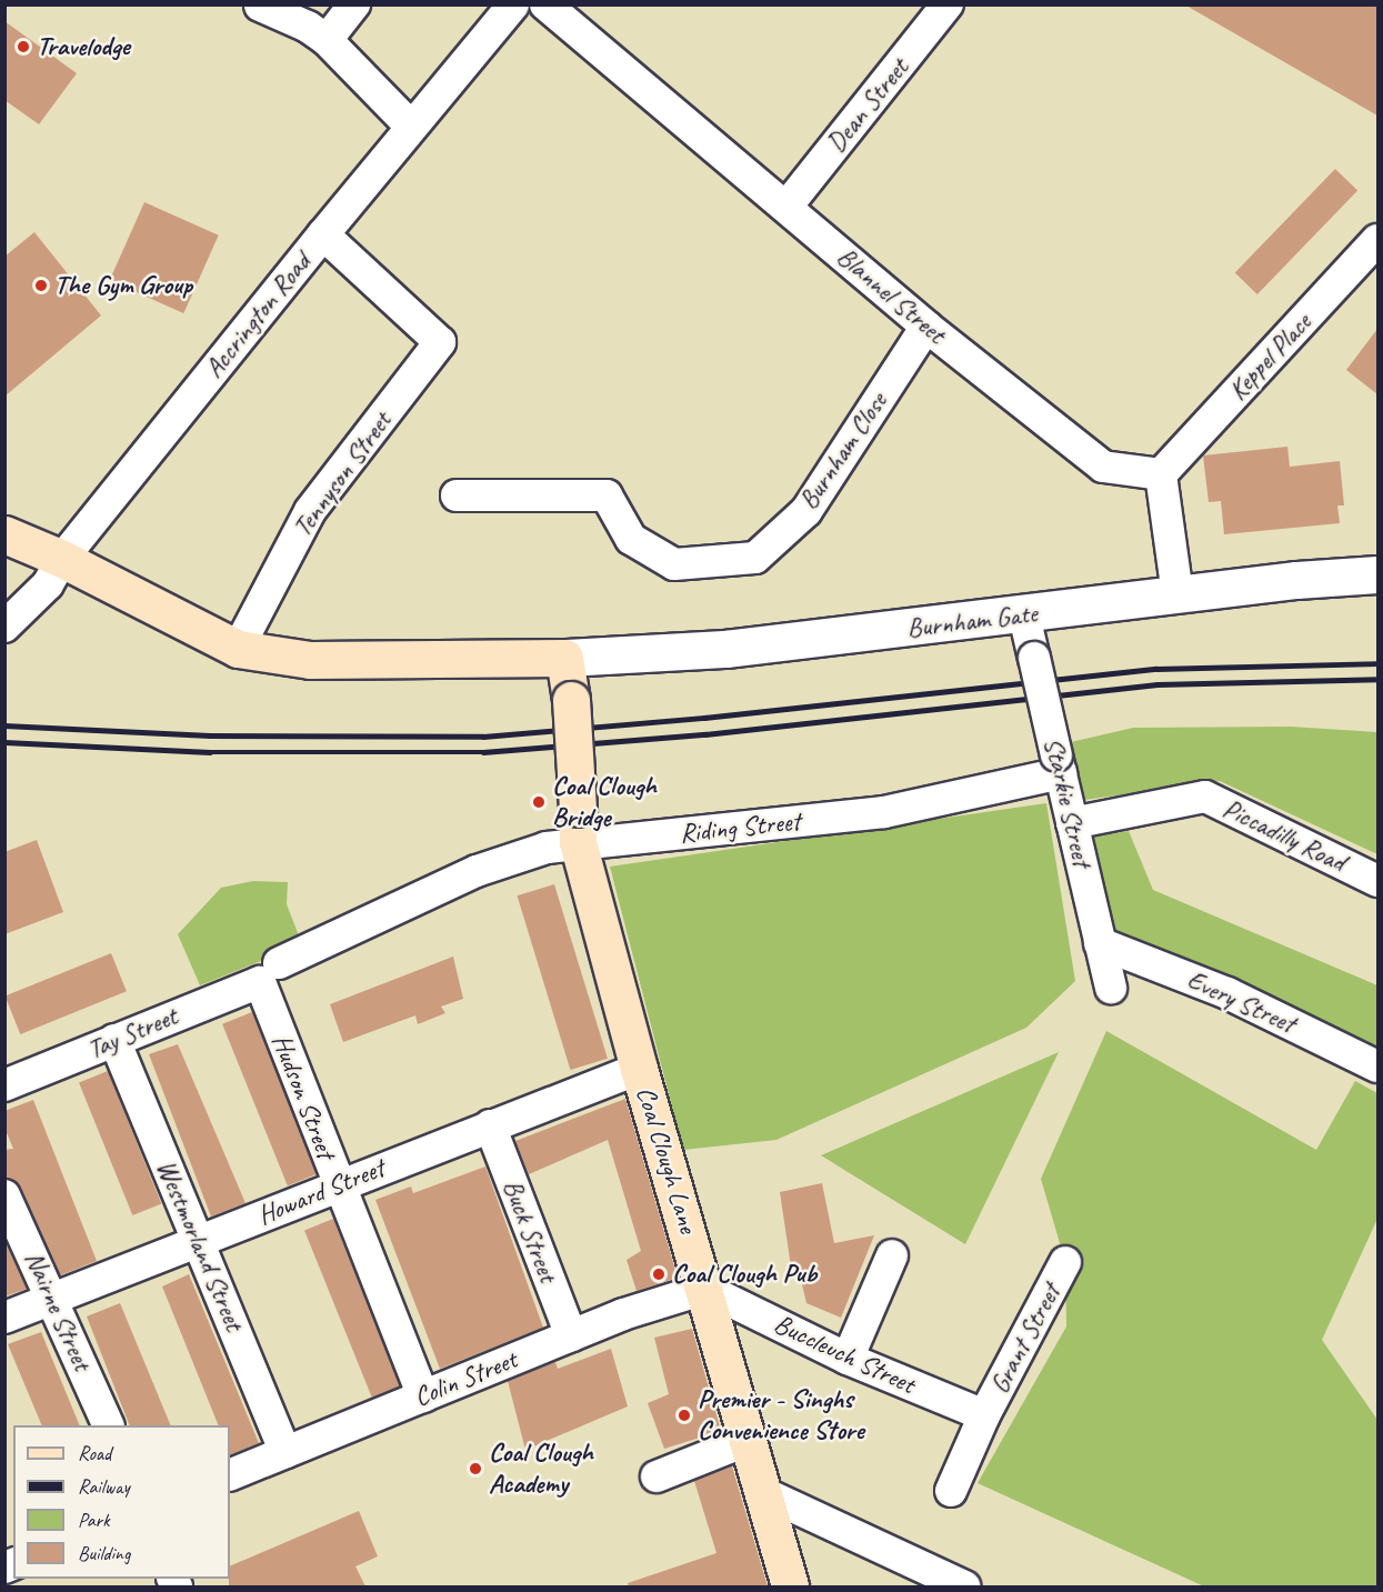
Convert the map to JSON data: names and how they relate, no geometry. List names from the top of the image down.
{
  "streets": {
    "main road": ["Coal Clough Lane"],
    "street": [
      "Dean Street",
      "Blannel Street",
      "Accrington Road",
      "Keppel Place",
      "Burnham Close",
      "Tennyson Street",
      "Burnham Gate",
      "Starkie Street",
      "Riding Street",
      "Piccadilly Road",
      "Every Street",
      "Tay Street",
      "Hudson Street",
      "Howard Street",
      "Buck Street",
      "Westmorland Street",
      "Nairne Street",
      "Grant Street",
      "Buccleuch Street",
      "Colin Street"
    ]
  },
  "crossings": [
    ["Dean Street", "Blannel Street"],
    ["Blannel Street", "Keppel Place"],
    ["Blannel Street", "Burnham Close"],
    ["Accrington Road", "Tennyson Street"],
    ["Burnham Gate", "Starkie Street"],
    ["Burnham Gate", "Coal Clough Lane"],
    ["Starkie Street", "Riding Street"],
    ["Starkie Street", "Piccadilly Road"],
    ["Starkie Street", "Every Street"],
    ["Riding Street", "Tay Street"],
    ["Riding Street", "Hudson Street"],
    ["Riding Street", "Coal Clough Lane"],
    ["Tay Street", "Hudson Street"],
    ["Tay Street", "Westmorland Street"],
    ["Hudson Street", "Howard Street"],
    ["Hudson Street", "Colin Street"],
    ["Coal Clough Lane", "Howard Street"],
    ["Coal Clough Lane", "Buccleuch Street"],
    ["Coal Clough Lane", "Colin Street"],
    ["Howard Street", "Buck Street"],
    ["Howard Street", "Westmorland Street"],
    ["Howard Street", "Nairne Street"],
    ["Buck Street", "Colin Street"],
    ["Westmorland Street", "Colin Street"],
    ["Grant Street", "Buccleuch Street"],
    ["Buccleuch Street", "Colin Street"]
  ],
  "places": [
    "Travelodge",
    "The Gym Group",
    "Coal Clough Bridge",
    "Coal Clough Pub",
    "Premier - Singhs Convenience Store",
    "Coal Clough Academy"
  ],
  "legend": [
    "Road",
    "Railway",
    "Park",
    "Building"
  ]
}
